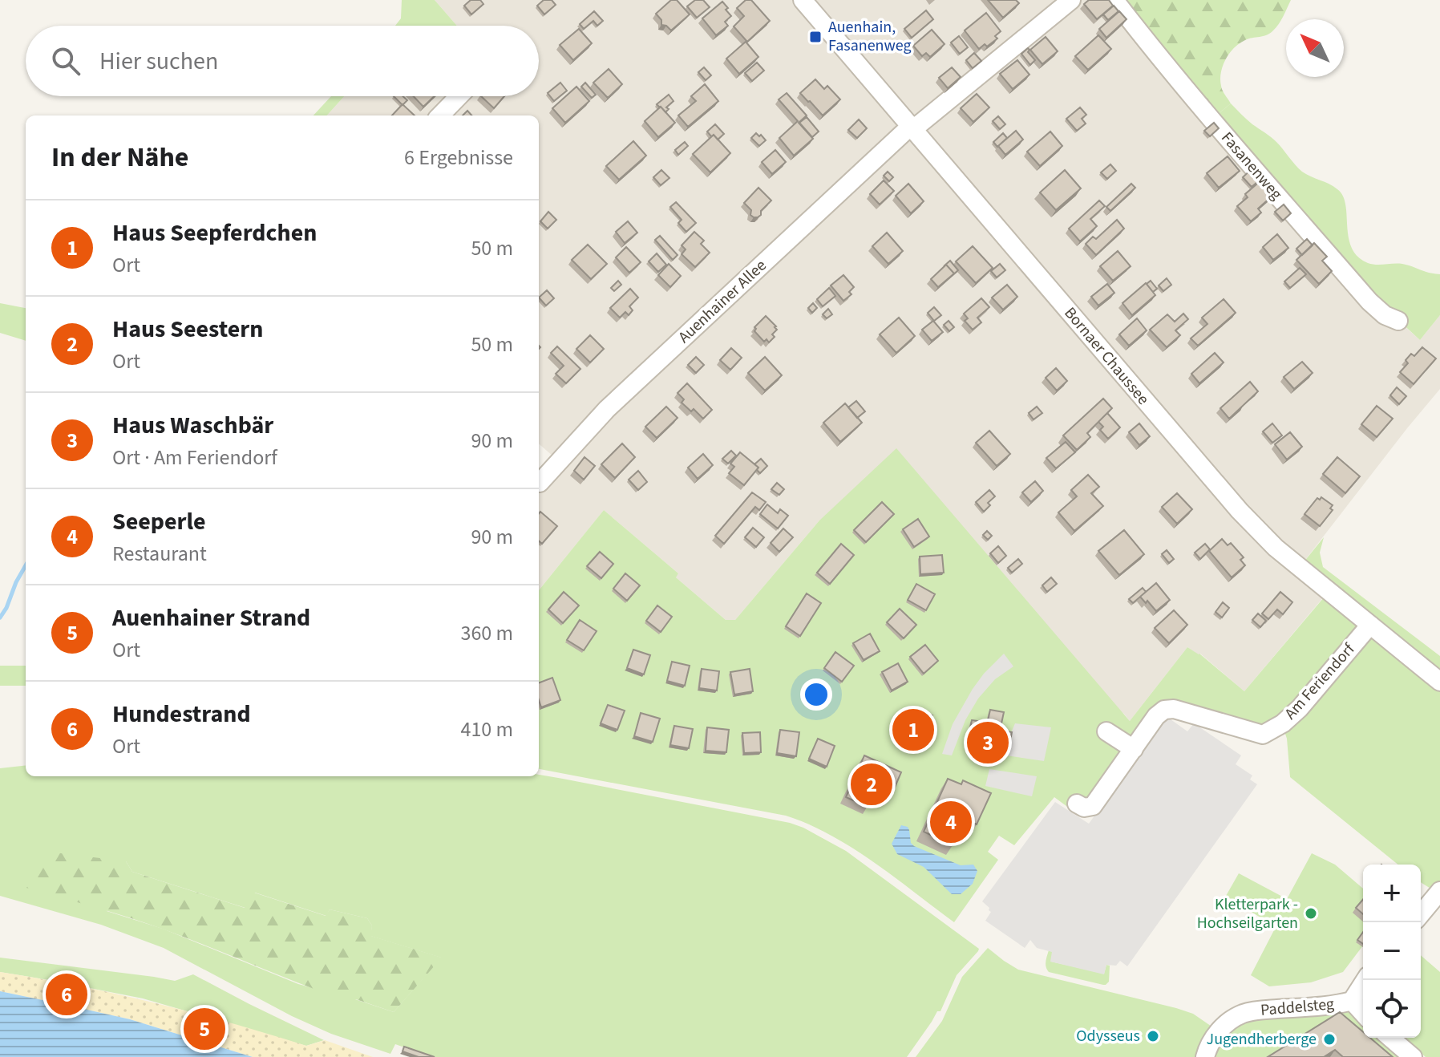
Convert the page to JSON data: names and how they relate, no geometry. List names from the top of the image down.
{
  "streets": {
    "street": [
      "Fasanenweg",
      "Auenhainer Allee",
      "Bornaer Chaussee",
      "Am Feriendorf",
      "Paddelsteg"
    ]
  },
  "crossings": [
    ["Auenhainer Allee", "Bornaer Chaussee"],
    ["Bornaer Chaussee", "Am Feriendorf"]
  ],
  "places": {
    "transit": ["Auenhain, Fasanenweg"],
    "other": ["Kletterpark - Hochseilgarten", "Odysseus", "Jugendherberge"]
  },
  "north": "top left",
  "page": {
    "search": "Hier suchen",
    "heading": ["In der Nähe", "6 Ergebnisse"],
    "list": [
      {
        "mark": "1",
        "name": "Haus Seepferdchen",
        "note": "Ort",
        "value": "50 m"
      },
      {
        "mark": "2",
        "name": "Haus Seestern",
        "note": "Ort",
        "value": "50 m"
      },
      {
        "mark": "3",
        "name": "Haus Waschbär",
        "note": "Ort · Am Feriendorf",
        "value": "90 m"
      },
      {
        "mark": "4",
        "name": "Seeperle",
        "note": "Restaurant",
        "value": "90 m"
      },
      {
        "mark": "5",
        "name": "Auenhainer Strand",
        "note": "Ort",
        "value": "360 m"
      },
      {
        "mark": "6",
        "name": "Hundestrand",
        "note": "Ort",
        "value": "410 m"
      }
    ],
    "pins": [
      "1",
      "3",
      "2",
      "4",
      "6",
      "5"
    ],
    "map_buttons": ["+", "−"]
  }
}
